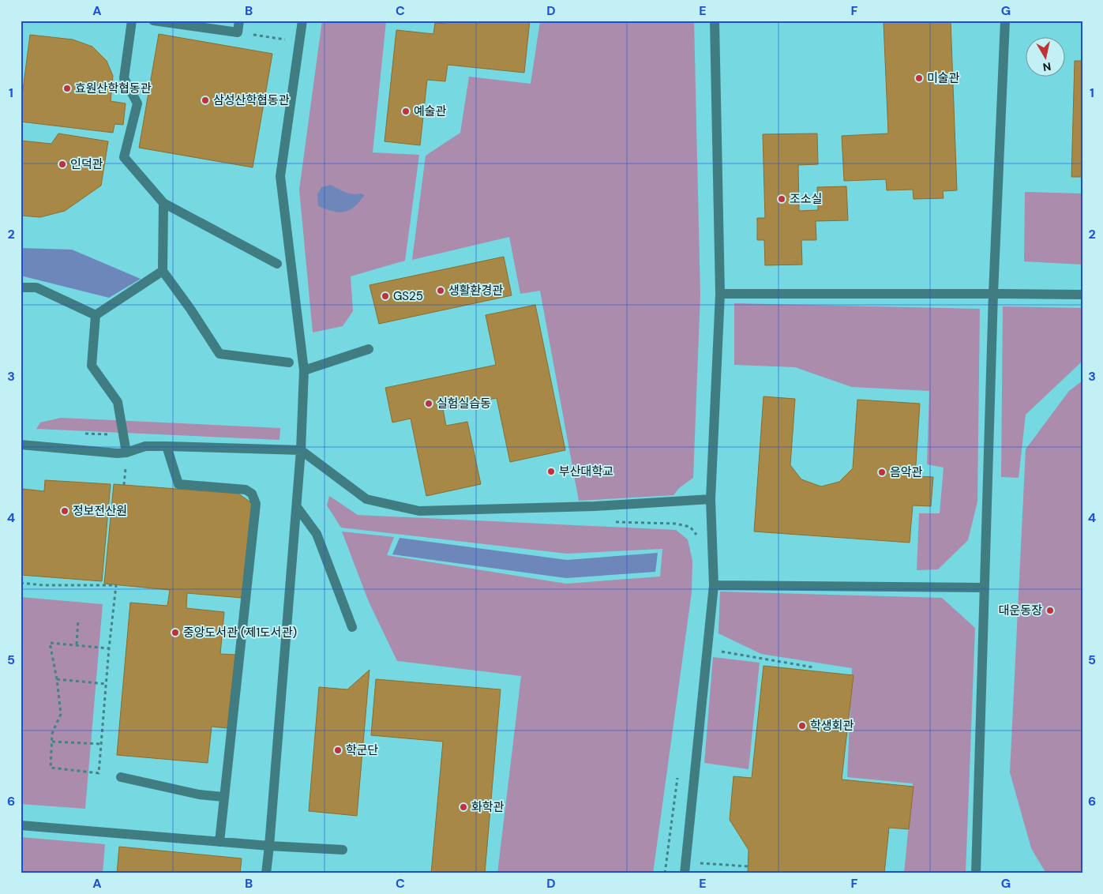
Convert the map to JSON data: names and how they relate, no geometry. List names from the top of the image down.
{
  "places": [
    "미술관",
    "효원산학협동관",
    "삼성산학협동관",
    "예술관",
    "인덕관",
    "조소실",
    "생활환경관",
    "GS25",
    "실험실습동",
    "부산대학교",
    "음악관",
    "정보전산원",
    "대운동장",
    "중앙도서관 (제1도서관)",
    "학생회관",
    "학군단",
    "화학관"
  ],
  "north": "bottom",
  "grid": {
    "columns": [
      "A",
      "B",
      "C",
      "D",
      "E",
      "F",
      "G"
    ],
    "rows": [
      "1",
      "2",
      "3",
      "4",
      "5",
      "6"
    ]
  }
}
